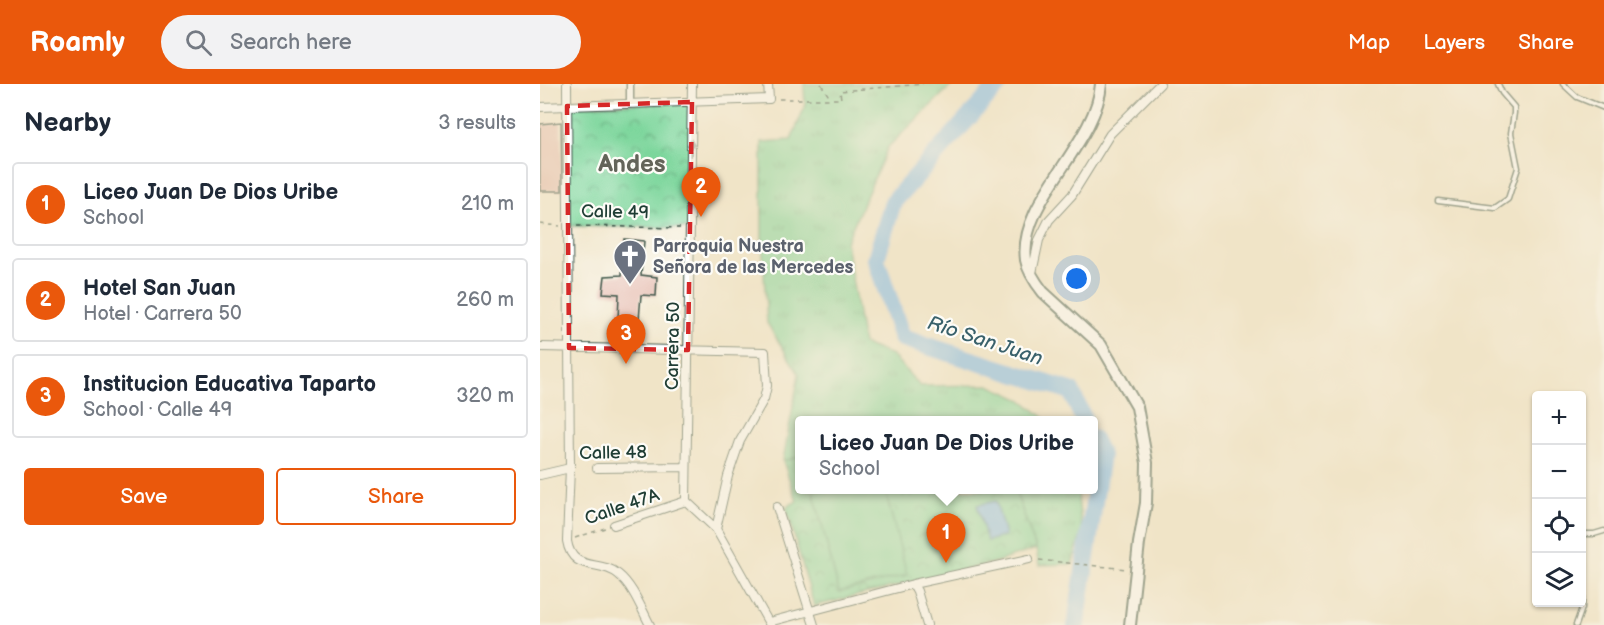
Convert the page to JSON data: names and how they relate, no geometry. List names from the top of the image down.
{
  "streets": {
    "street": ["Carrera 50", "Calle 48", "Calle 47A"],
    "path": ["Calle 49"]
  },
  "crossings": [
    ["Calle 49", "Carrera 50"],
    ["Carrera 50", "Calle 48"],
    ["Carrera 50", "Calle 47A"]
  ],
  "districts": ["Andes"],
  "water": ["Río San Juan"],
  "places": {
    "church": ["Parroquia Nuestra Señora de las Mercedes"]
  },
  "page": {
    "header": "Roamly",
    "search": "Search here",
    "nav": ["Map", "Layers", "Share"],
    "heading": ["Nearby", "3 results"],
    "list": [
      {
        "mark": "1",
        "name": "Liceo Juan De Dios Uribe",
        "note": "School",
        "value": "210 m"
      },
      {
        "mark": "2",
        "name": "Hotel San Juan",
        "note": "Hotel · Carrera 50",
        "value": "260 m"
      },
      {
        "mark": "3",
        "name": "Institucion Educativa Taparto",
        "note": "School · Calle 49",
        "value": "320 m"
      }
    ],
    "pins": ["2", "3", "1"],
    "map_buttons": ["+", "−"],
    "popup": ["Liceo Juan De Dios Uribe", "School"],
    "buttons": ["Save", "Share"]
  }
}
